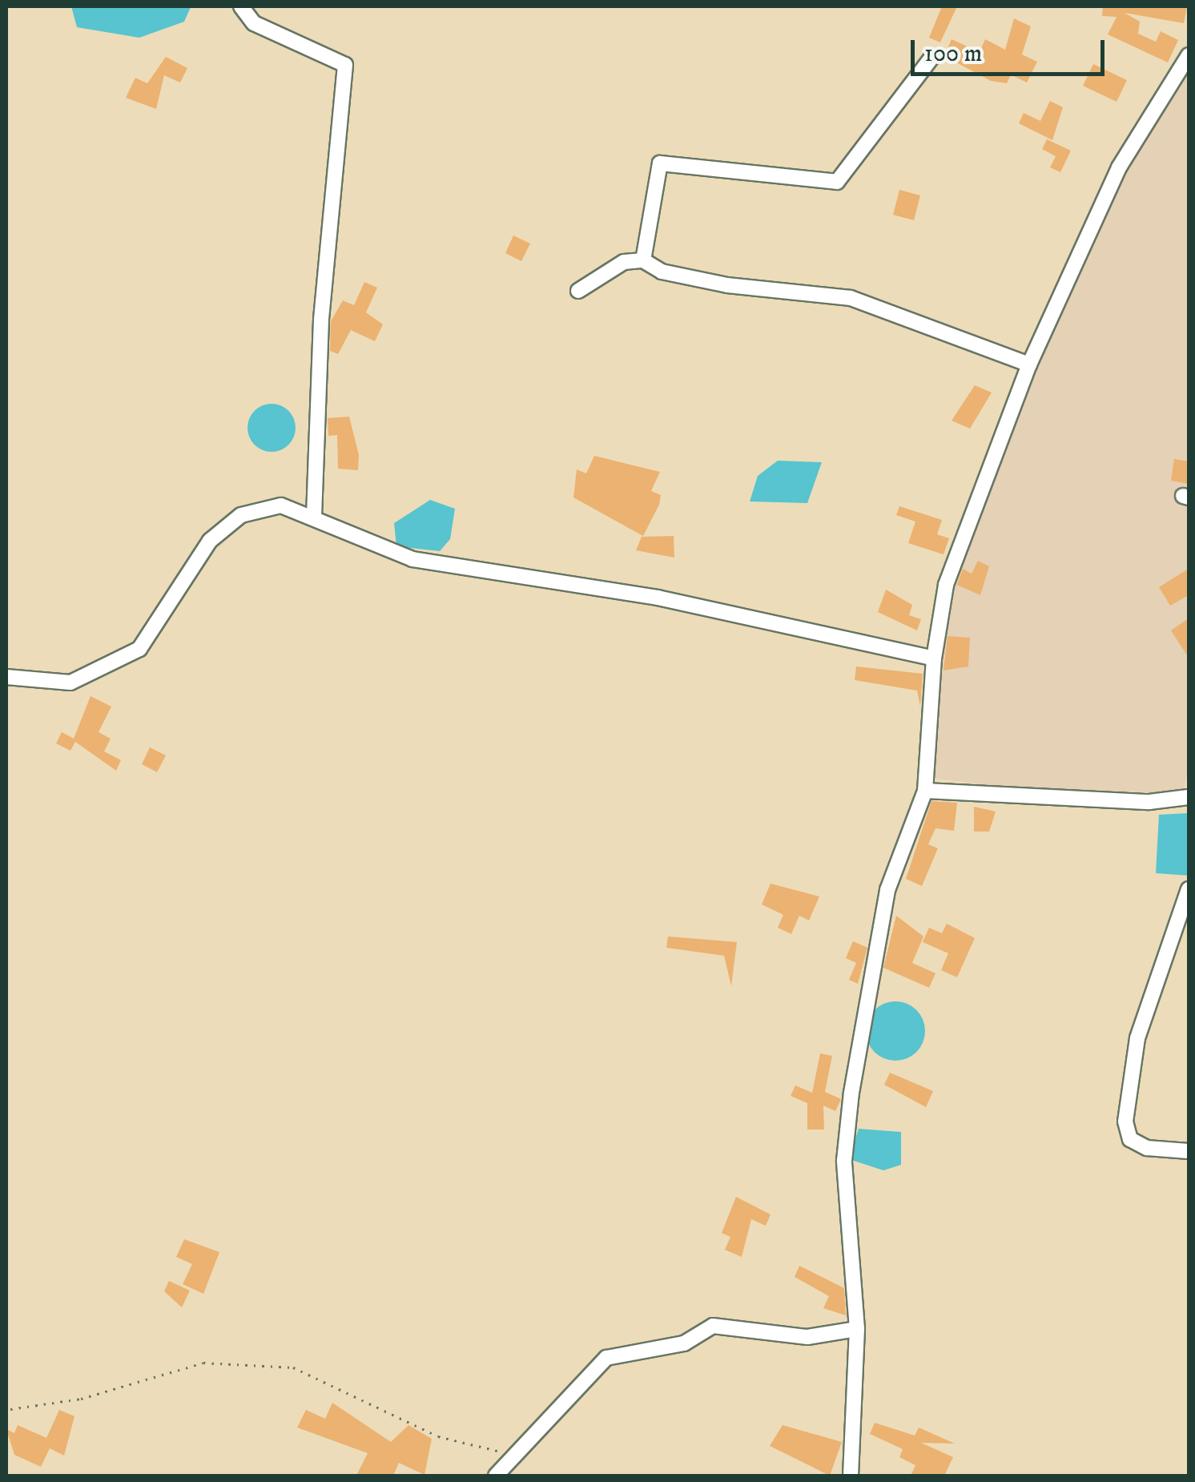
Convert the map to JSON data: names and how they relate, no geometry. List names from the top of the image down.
{
  "scale_bar": "100 m"
}
